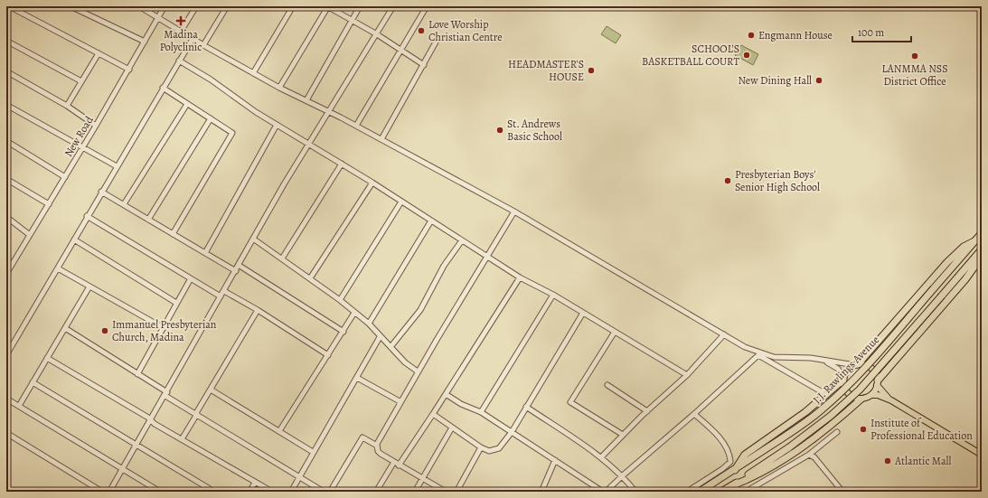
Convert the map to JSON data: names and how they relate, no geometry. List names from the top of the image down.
{
  "streets": {
    "highway": ["J.J. Rawlings Avenue"],
    "street": ["New Road"]
  },
  "places": {
    "health": ["Madina Polyclinic"],
    "other": [
      "Love Worship Christian Centre",
      "Engmann House",
      "SCHOOL'S BASKETBALL COURT",
      "LANMMA NSS District Office",
      "HEADMASTER'S HOUSE",
      "New Dining Hall",
      "St. Andrews Basic School",
      "Presbyterian Boys' Senior High School",
      "Immanuel Presbyterian Church, Madina",
      "Institute of Professional Education",
      "Atlantic Mall"
    ]
  },
  "scale_bar": "100 m"
}
